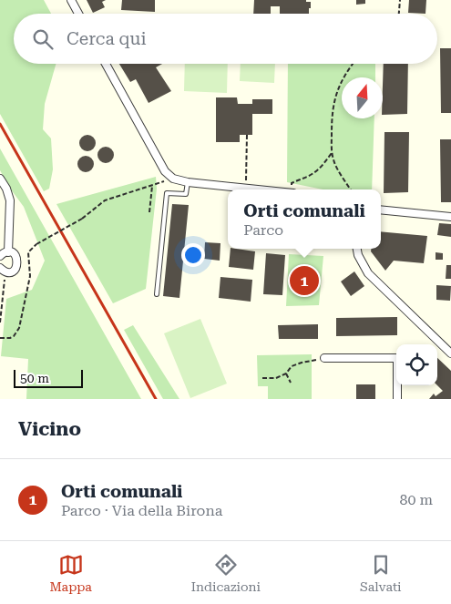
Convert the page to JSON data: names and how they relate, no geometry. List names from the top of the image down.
{
  "scale_bar": "50 m",
  "north": "top",
  "page": {
    "search": "Cerca qui",
    "popup": ["Orti comunali", "Parco"],
    "pins": "1",
    "scale": "50 m",
    "heading": "Vicino",
    "list": [
      {
        "mark": "1",
        "name": "Orti comunali",
        "note": "Parco · Via della Birona",
        "value": "80 m"
      }
    ],
    "nav": ["Mappa", "Indicazioni", "Salvati"]
  }
}
